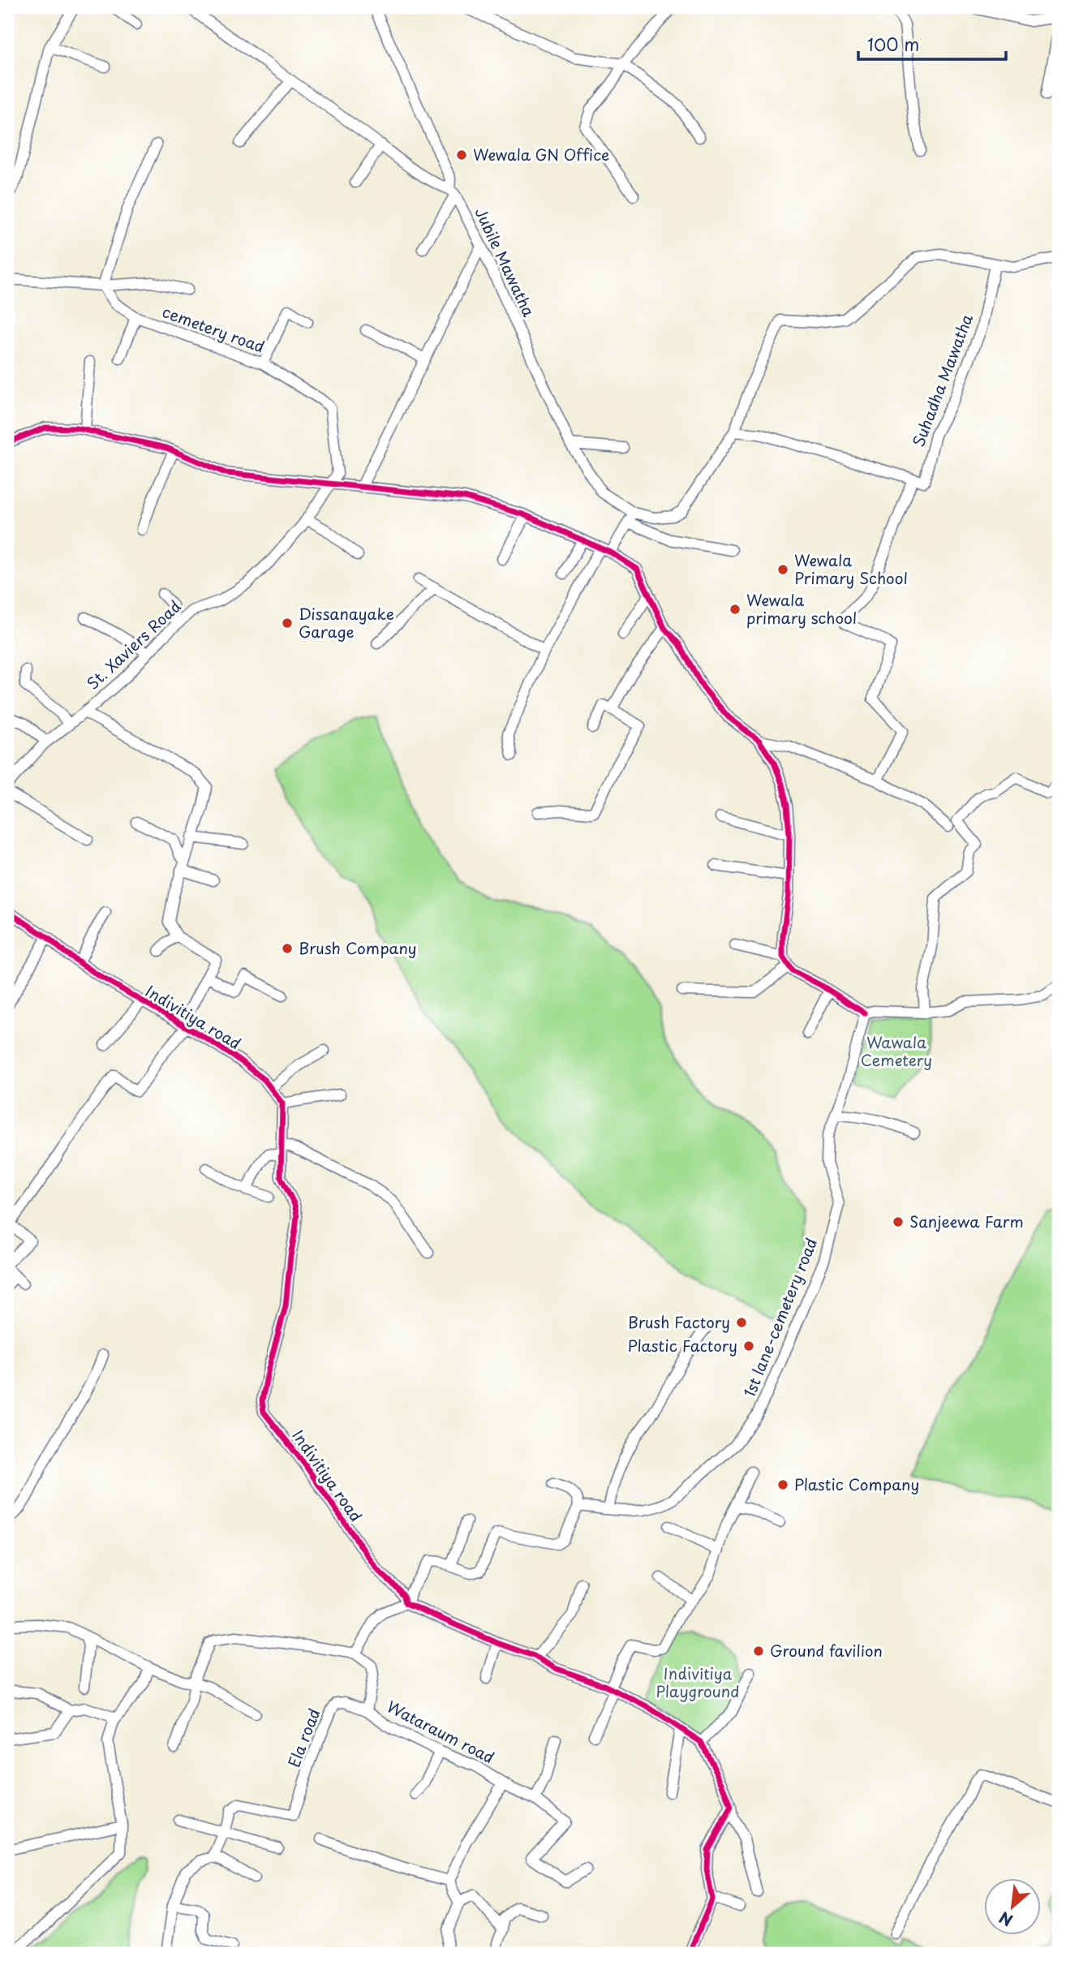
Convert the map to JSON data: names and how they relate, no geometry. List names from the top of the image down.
{
  "streets": {
    "street": [
      "Jubile Mawatha",
      "cemetery road",
      "Suhadha Mawatha",
      "St. Xaviers Road",
      "Indivitiya road",
      "1st lane-cemetery road",
      "Wataraum road",
      "Ela road"
    ]
  },
  "crossings": [
    ["cemetery road", "St. Xaviers Road"],
    ["Wataraum road", "Ela road"]
  ],
  "parks": ["Wawala Cemetery", "Indivitiya Playground"],
  "places": [
    "Wewala GN Office",
    "Wewala Primary School",
    "Wewala primary school",
    "Dissanayake Garage",
    "Brush Company",
    "Sanjeewa Farm",
    "Brush Factory",
    "Plastic Factory",
    "Plastic Company",
    "Ground favilion"
  ],
  "scale_bar": "100 m",
  "north": "bottom left"
}
